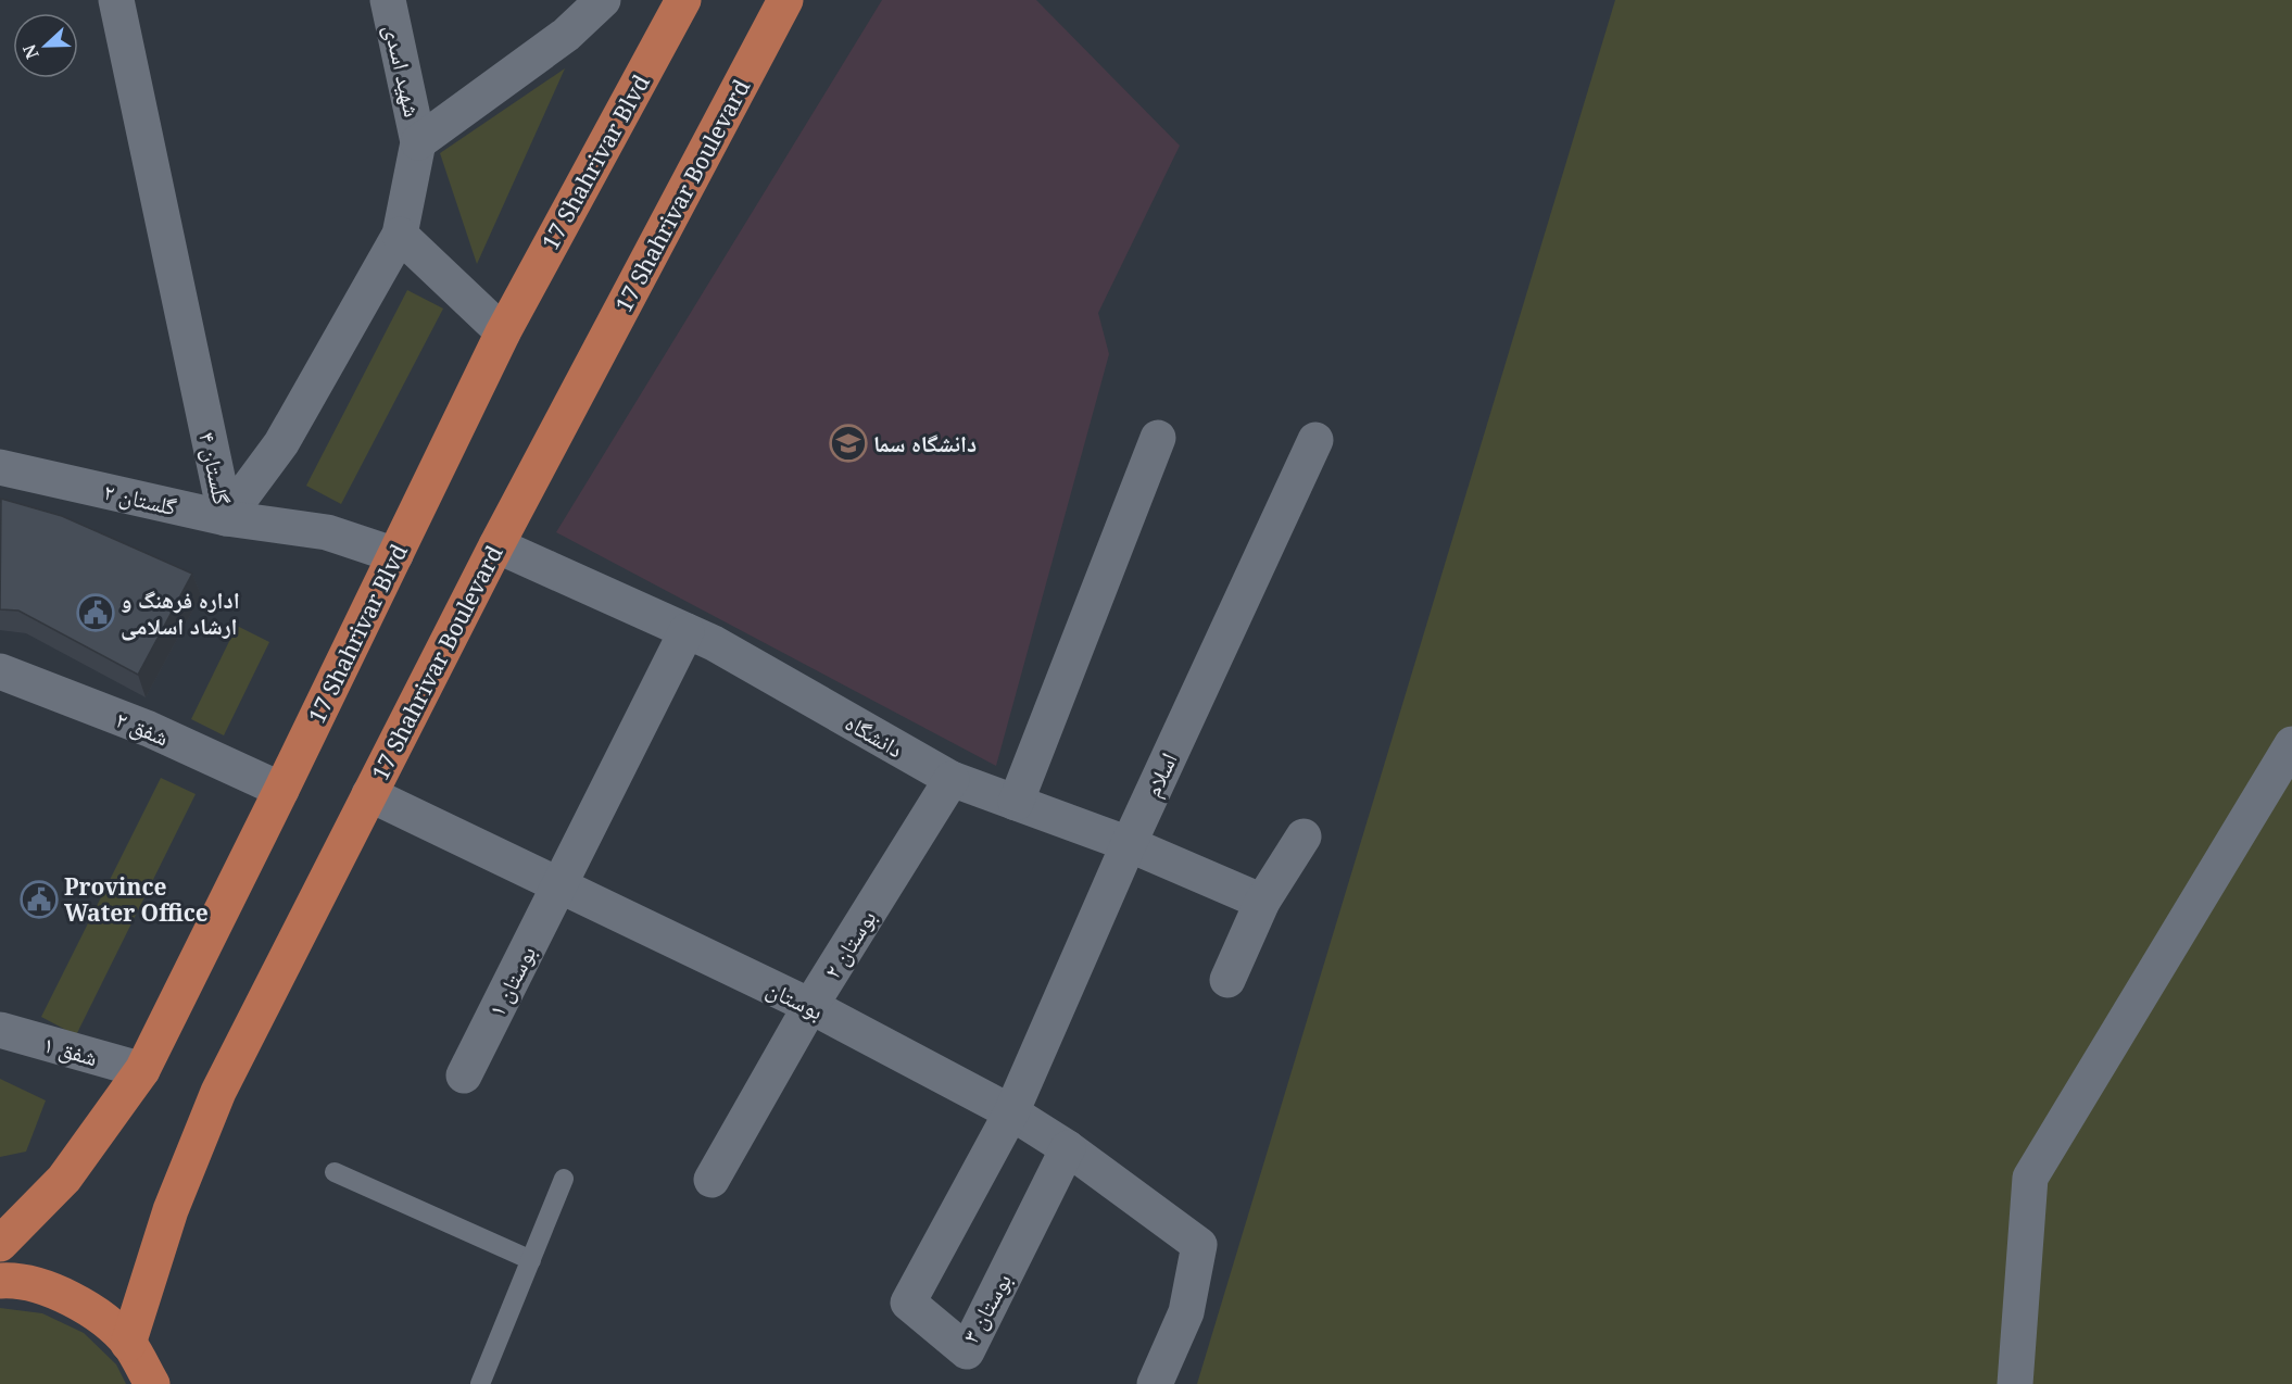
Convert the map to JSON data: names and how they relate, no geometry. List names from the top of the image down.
{
  "streets": {
    "main road": ["17 Shahrivar Blvd", "17 Shahrivar Boulevard"],
    "street": [
      "شهید اسدی",
      "گلستان ۴",
      "گلستان ۲",
      "شفق ۲",
      "دانشگاه",
      "اسلام",
      "بوستان ۲",
      "بوستان ۱",
      "بوستان",
      "شفق ۱",
      "بوستان ۳"
    ]
  },
  "crossings": [
    ["شهید اسدی", "گلستان ۴"],
    ["17 Shahrivar Blvd", "گلستان ۲"],
    ["17 Shahrivar Blvd", "شفق ۲"],
    ["17 Shahrivar Blvd", "شفق ۱"],
    ["17 Shahrivar Boulevard", "دانشگاه"],
    ["17 Shahrivar Boulevard", "بوستان"],
    ["گلستان ۴", "گلستان ۲"],
    ["دانشگاه", "اسلام"],
    ["دانشگاه", "بوستان ۲"],
    ["دانشگاه", "بوستان ۱"],
    ["اسلام", "بوستان"],
    ["اسلام", "بوستان ۳"],
    ["بوستان ۲", "بوستان"],
    ["بوستان ۱", "بوستان"],
    ["بوستان", "بوستان ۳"]
  ],
  "places": {
    "school or university": ["دانشگاه سما"],
    "public building": ["اداره فرهنگ و ارشاد اسلامی", "Province Water Office"]
  },
  "north": "left"
}
